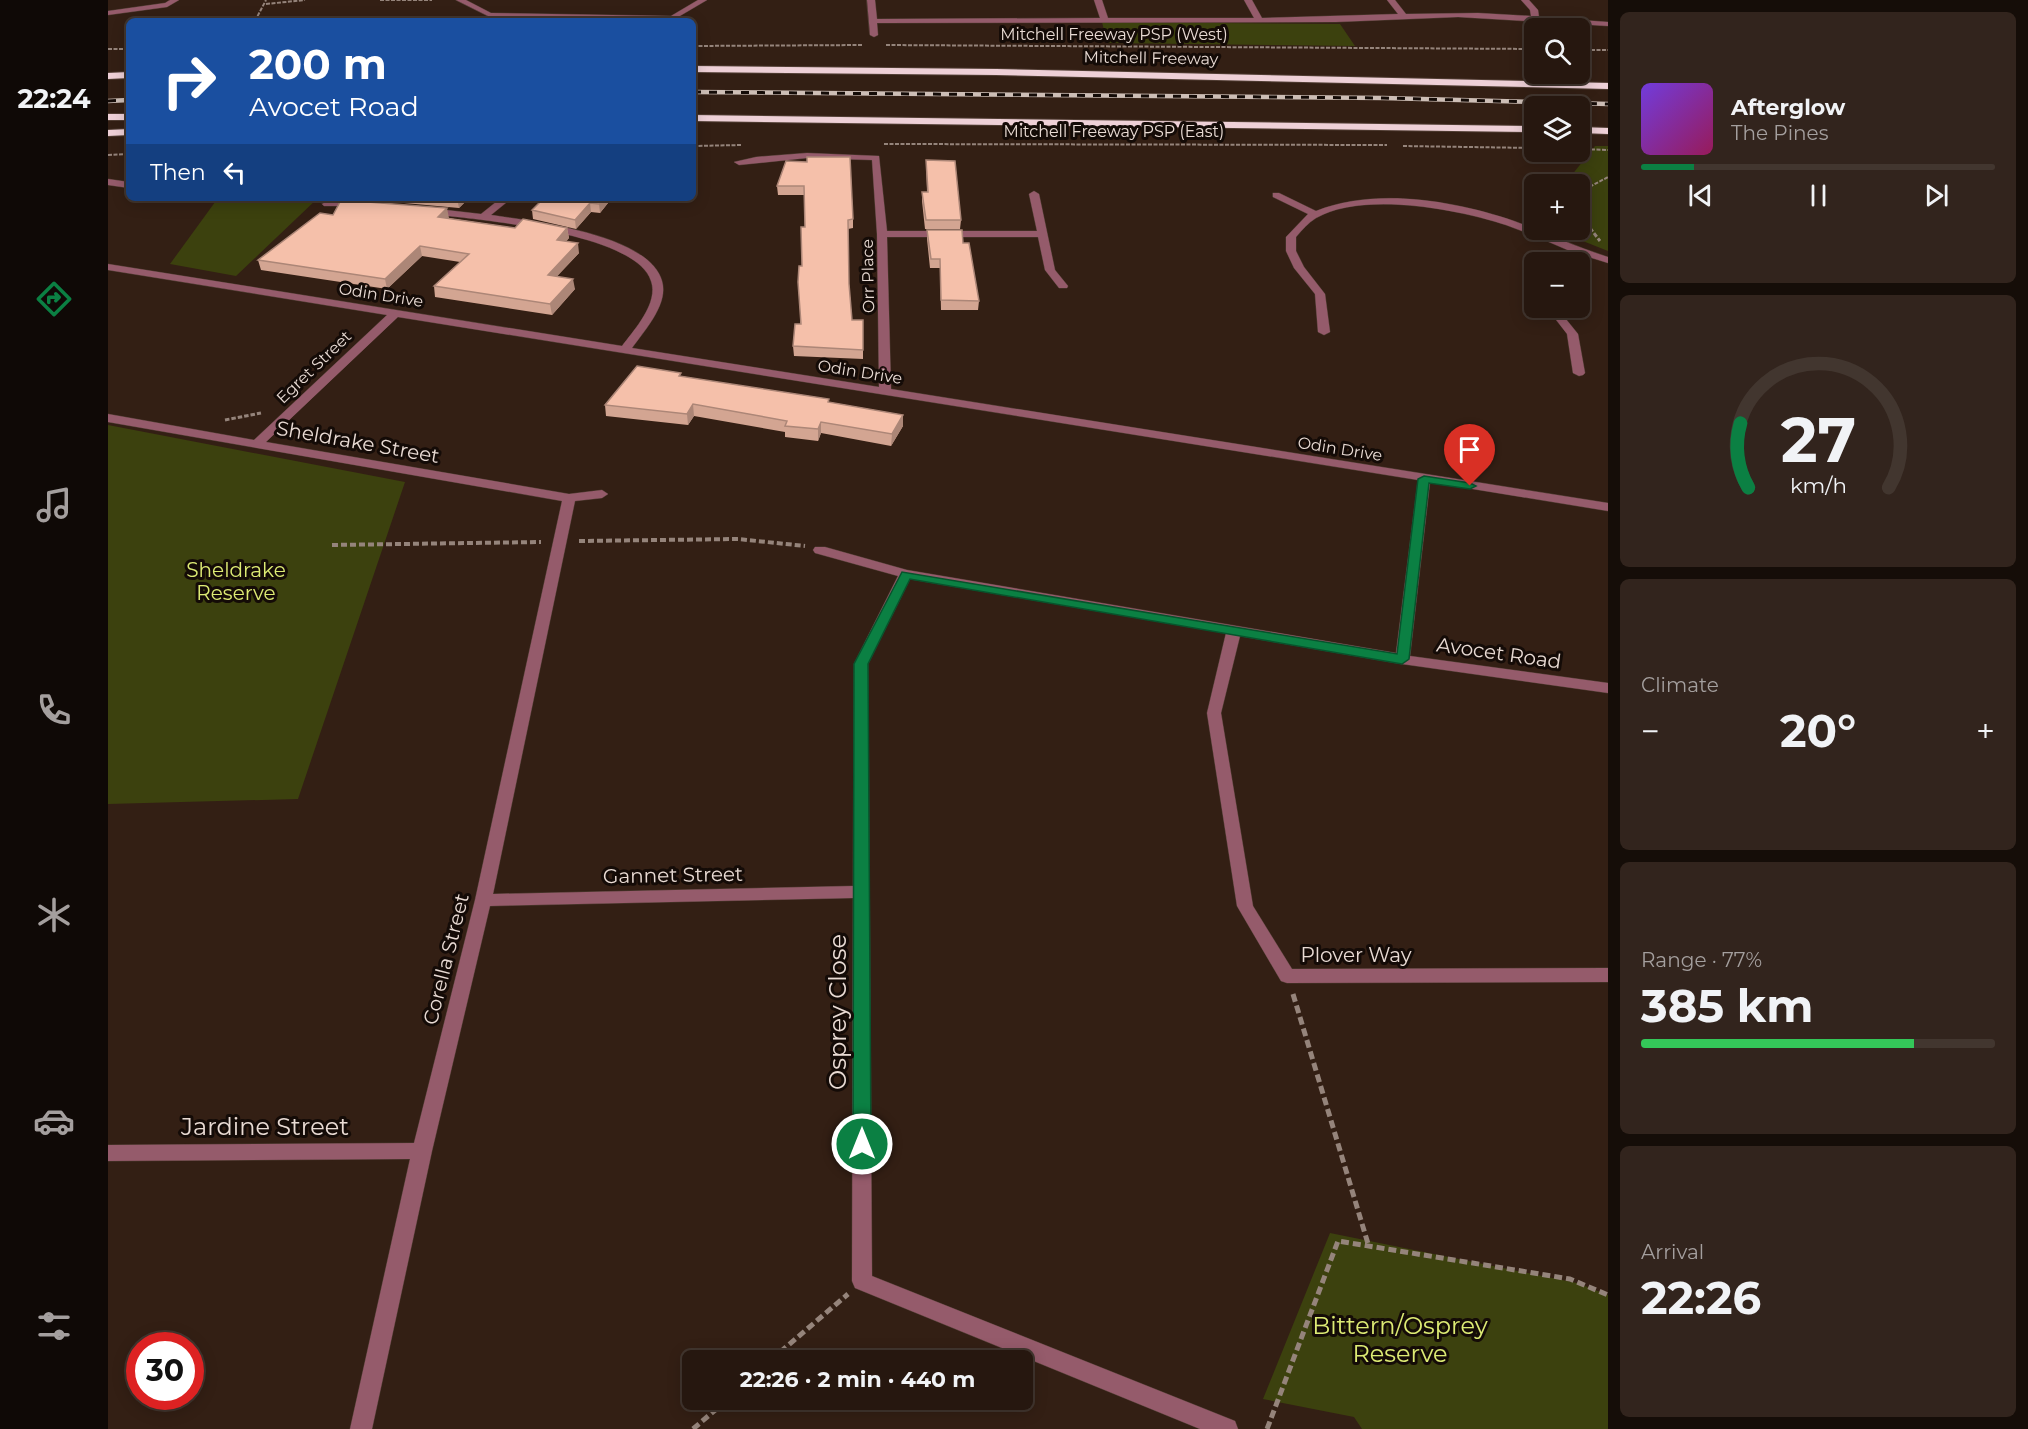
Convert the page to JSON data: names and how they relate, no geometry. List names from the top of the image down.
{
  "streets": {
    "highway": ["Mitchell Freeway"],
    "street": [
      "Orr Place",
      "Odin Drive",
      "Egret Street",
      "Sheldrake Street",
      "Avocet Road",
      "Gannet Street",
      "Plover Way",
      "Corella Street",
      "Osprey Close",
      "Jardine Street"
    ],
    "path": ["Mitchell Freeway PSP (West)", "Mitchell Freeway PSP (East)"]
  },
  "crossings": [
    ["Orr Place", "Odin Drive"],
    ["Odin Drive", "Egret Street"],
    ["Egret Street", "Sheldrake Street"],
    ["Sheldrake Street", "Corella Street"],
    ["Avocet Road", "Plover Way"],
    ["Avocet Road", "Osprey Close"],
    ["Gannet Street", "Corella Street"],
    ["Gannet Street", "Osprey Close"],
    ["Corella Street", "Jardine Street"]
  ],
  "parks": ["Sheldrake Reserve", "Bittern/Osprey Reserve"],
  "page": {
    "tabs": "22:24",
    "map_buttons": ["+", "−"],
    "turn": ["200 m", "Avocet Road"],
    "song": ["Afterglow", "The Pines"],
    "then": "Then",
    "tile": [
      "Climate",
      ["Range · 77%", "385 km"],
      ["Arrival", "22:26"]
    ],
    "heat": ["−", "20°", "+"],
    "limit": "30",
    "trip": "22:26 · 2 min · 440 m",
    "gauge": ["27", "km/h"]
  }
}
